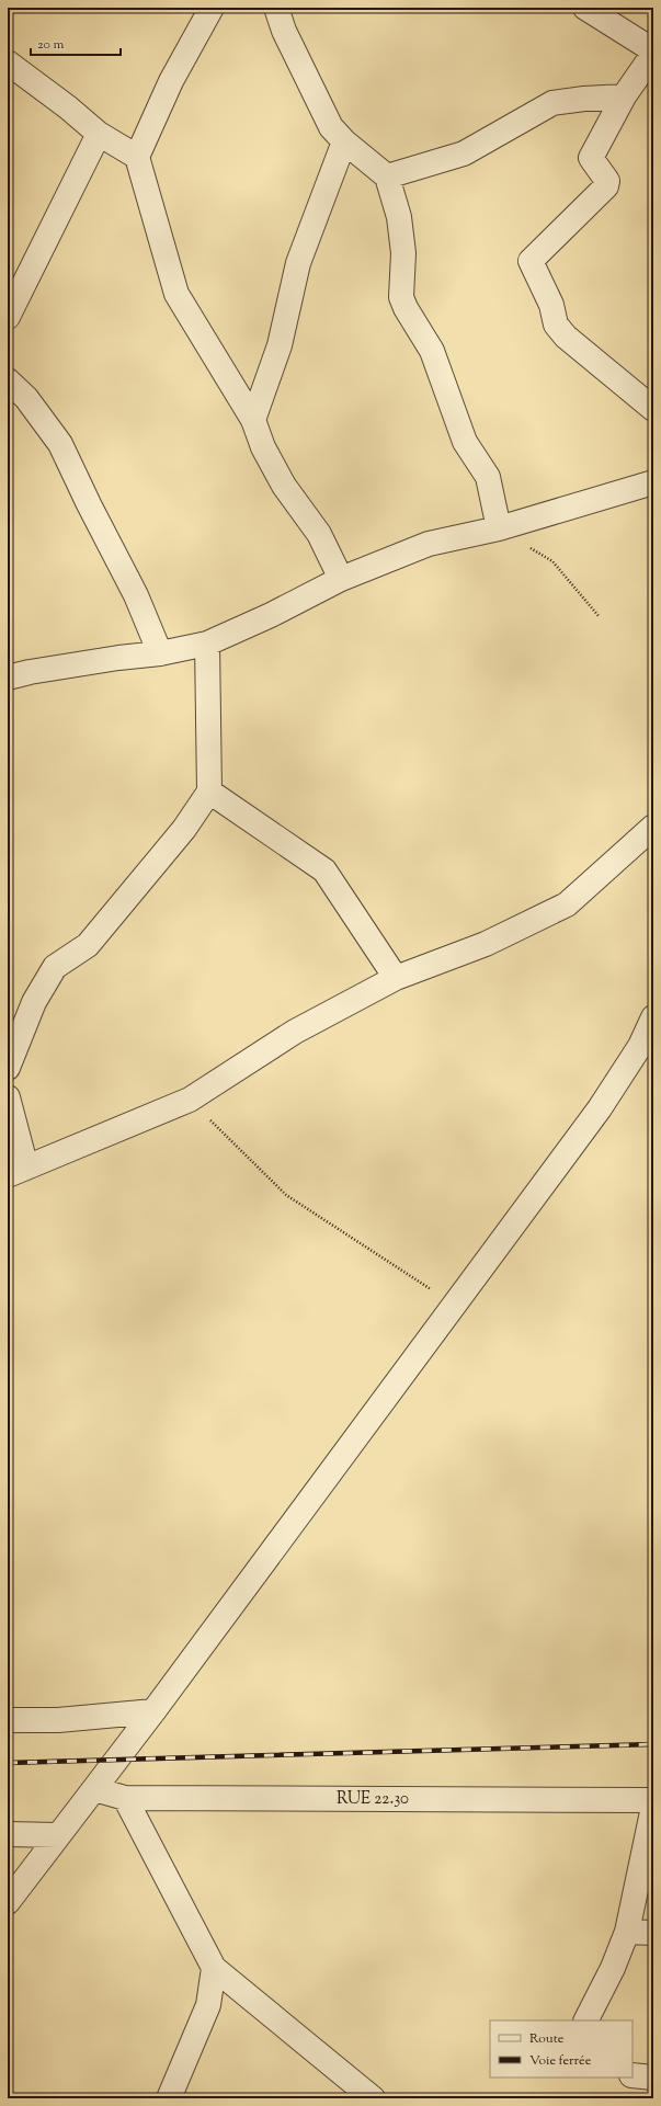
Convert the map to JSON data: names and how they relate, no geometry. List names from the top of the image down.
{
  "streets": {
    "street": ["RUE 22.30"]
  },
  "legend": ["Route", "Voie ferrée"],
  "scale_bar": "20 m"
}
